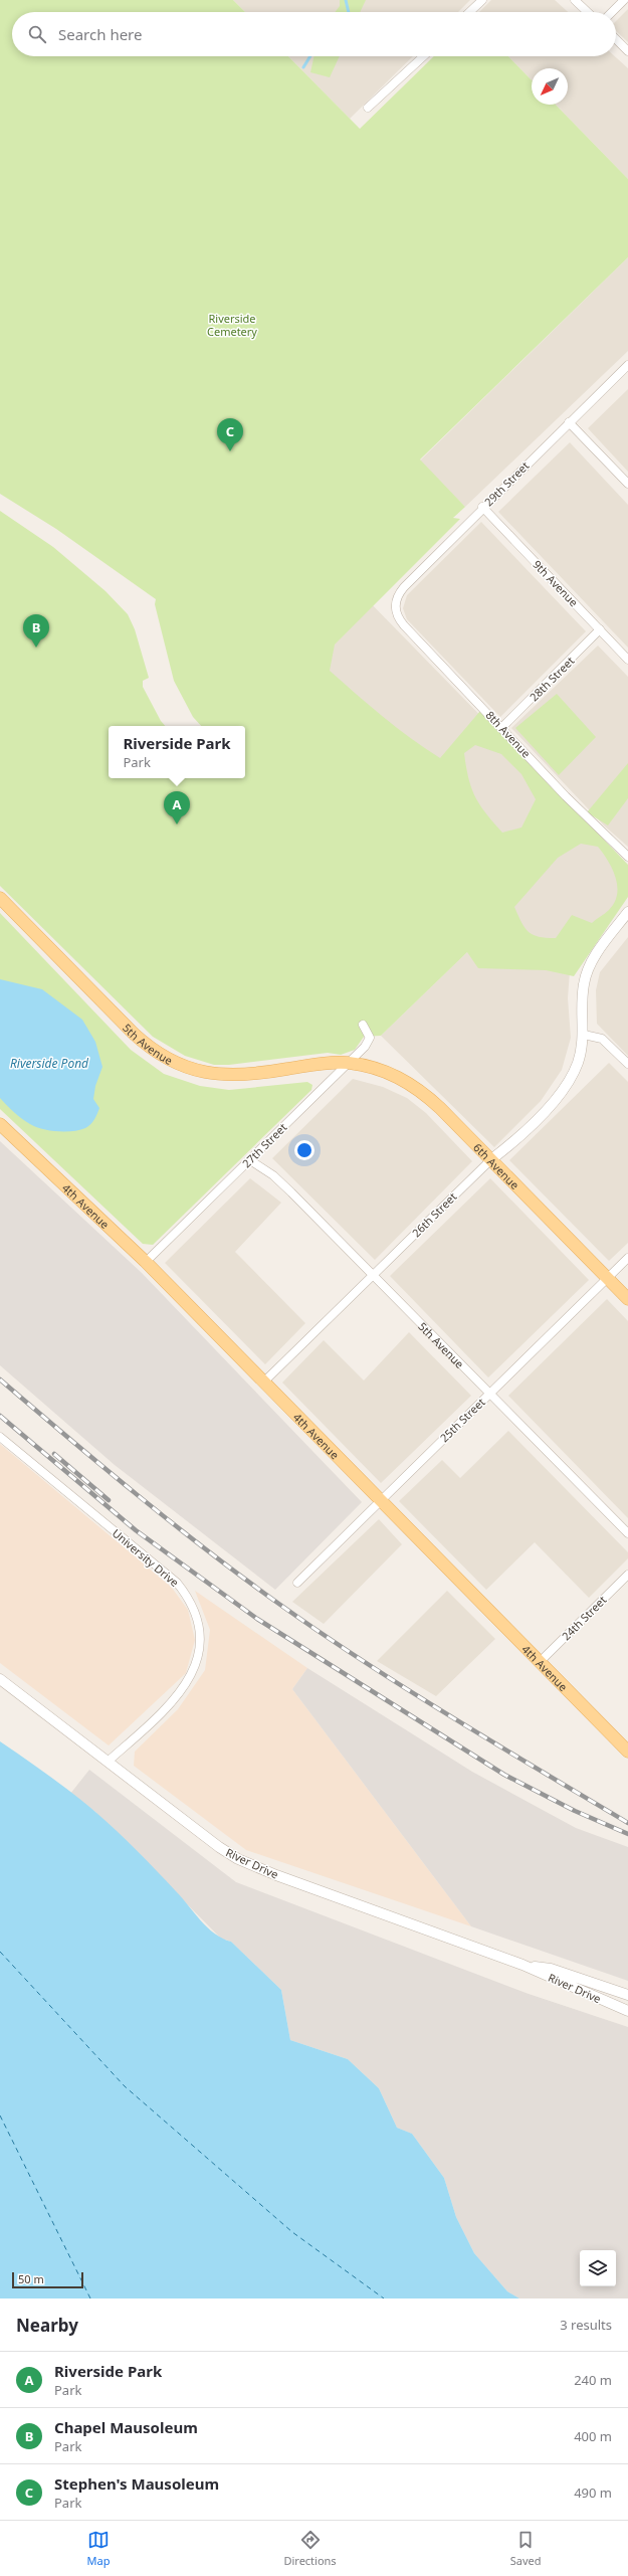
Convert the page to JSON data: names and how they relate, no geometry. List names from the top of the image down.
{
  "streets": {
    "main road": ["5th Avenue", "6th Avenue", "4th Avenue"],
    "street": [
      "29th Street",
      "9th Avenue",
      "28th Street",
      "8th Avenue",
      "27th Street",
      "26th Street",
      "25th Street",
      "University Drive",
      "24th Street",
      "River Drive"
    ]
  },
  "crossings": [
    ["29th Street", "9th Avenue"],
    ["29th Street", "8th Avenue"],
    ["9th Avenue", "28th Street"],
    ["28th Street", "8th Avenue"],
    ["5th Avenue", "27th Street"],
    ["5th Avenue", "6th Avenue"],
    ["5th Avenue", "26th Street"],
    ["5th Avenue", "25th Street"],
    ["27th Street", "6th Avenue"],
    ["27th Street", "4th Avenue"],
    ["6th Avenue", "26th Street"],
    ["6th Avenue", "25th Street"],
    ["4th Avenue", "26th Street"],
    ["4th Avenue", "25th Street"],
    ["4th Avenue", "24th Street"],
    ["University Drive", "River Drive"]
  ],
  "water": ["Riverside Pond"],
  "parks": ["Riverside Cemetery"],
  "scale_bar": "50 m",
  "north": "bottom left",
  "page": {
    "search": "Search here",
    "pins": ["C", "B", "A"],
    "popup": ["Riverside Park", "Park"],
    "scale": "50 m",
    "heading": ["Nearby", "3 results"],
    "list": [
      {
        "mark": "A",
        "name": "Riverside Park",
        "note": "Park",
        "value": "240 m"
      },
      {
        "mark": "B",
        "name": "Chapel Mausoleum",
        "note": "Park",
        "value": "400 m"
      },
      {
        "mark": "C",
        "name": "Stephen's Mausoleum",
        "note": "Park",
        "value": "490 m"
      }
    ],
    "nav": ["Map", "Directions", "Saved"]
  }
}
